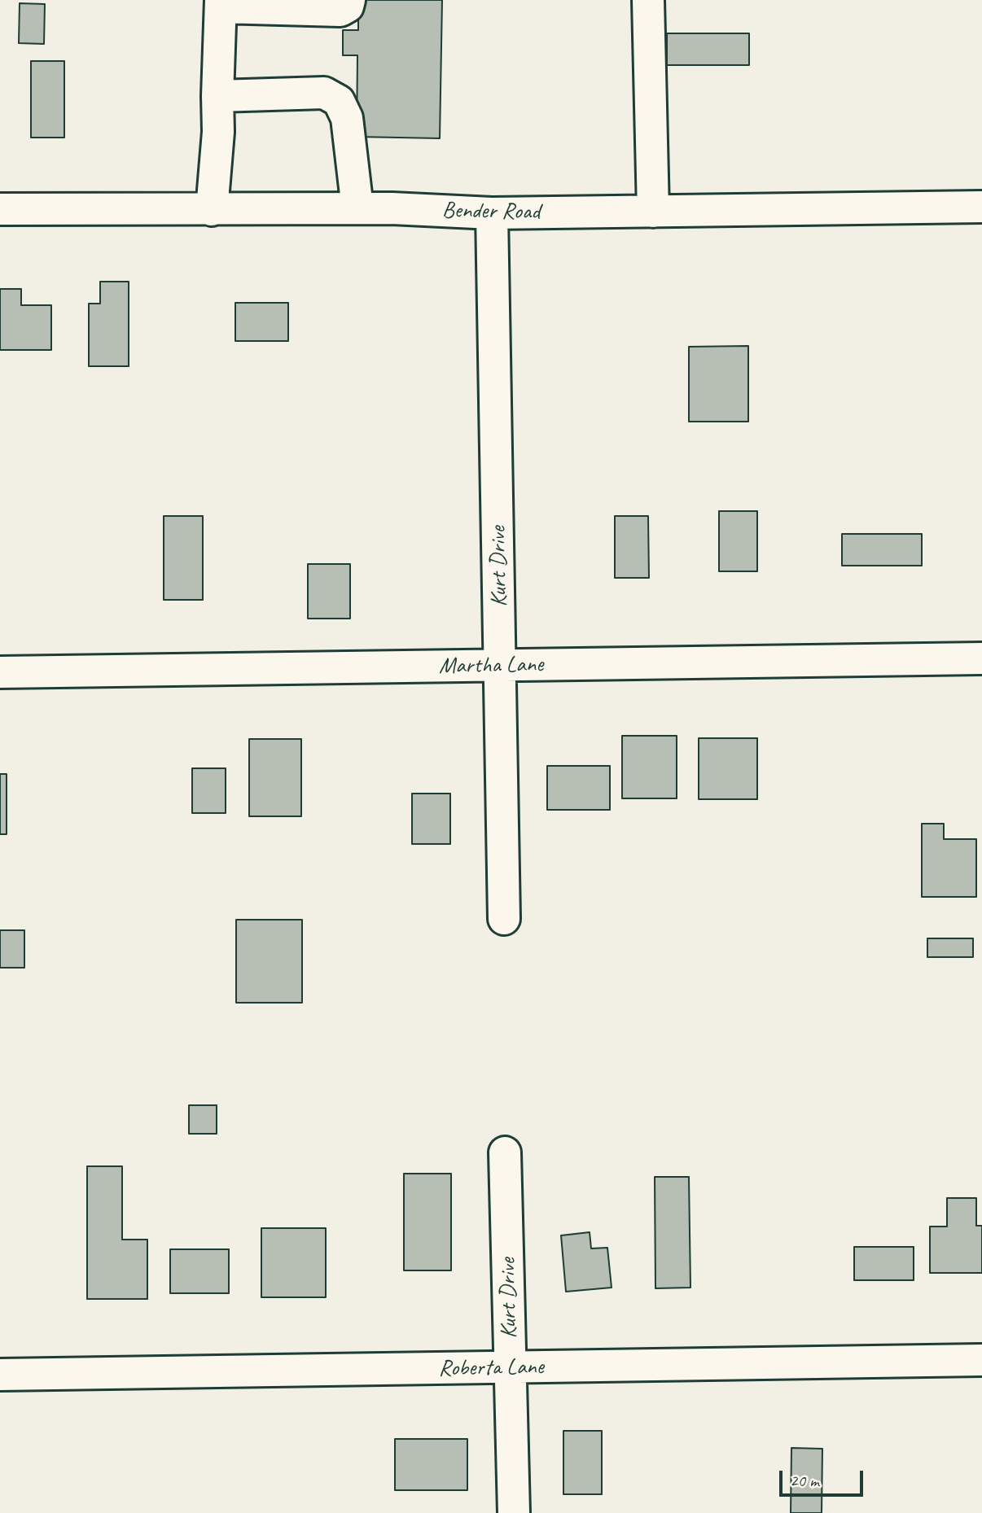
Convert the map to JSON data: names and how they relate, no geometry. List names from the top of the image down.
{
  "streets": {
    "street": [
      "Bender Road",
      "Kurt Drive",
      "Martha Lane",
      "Roberta Lane"
    ]
  },
  "crossings": [
    ["Bender Road", "Kurt Drive"],
    ["Kurt Drive", "Martha Lane"],
    ["Kurt Drive", "Roberta Lane"]
  ],
  "scale_bar": "20 m"
}
